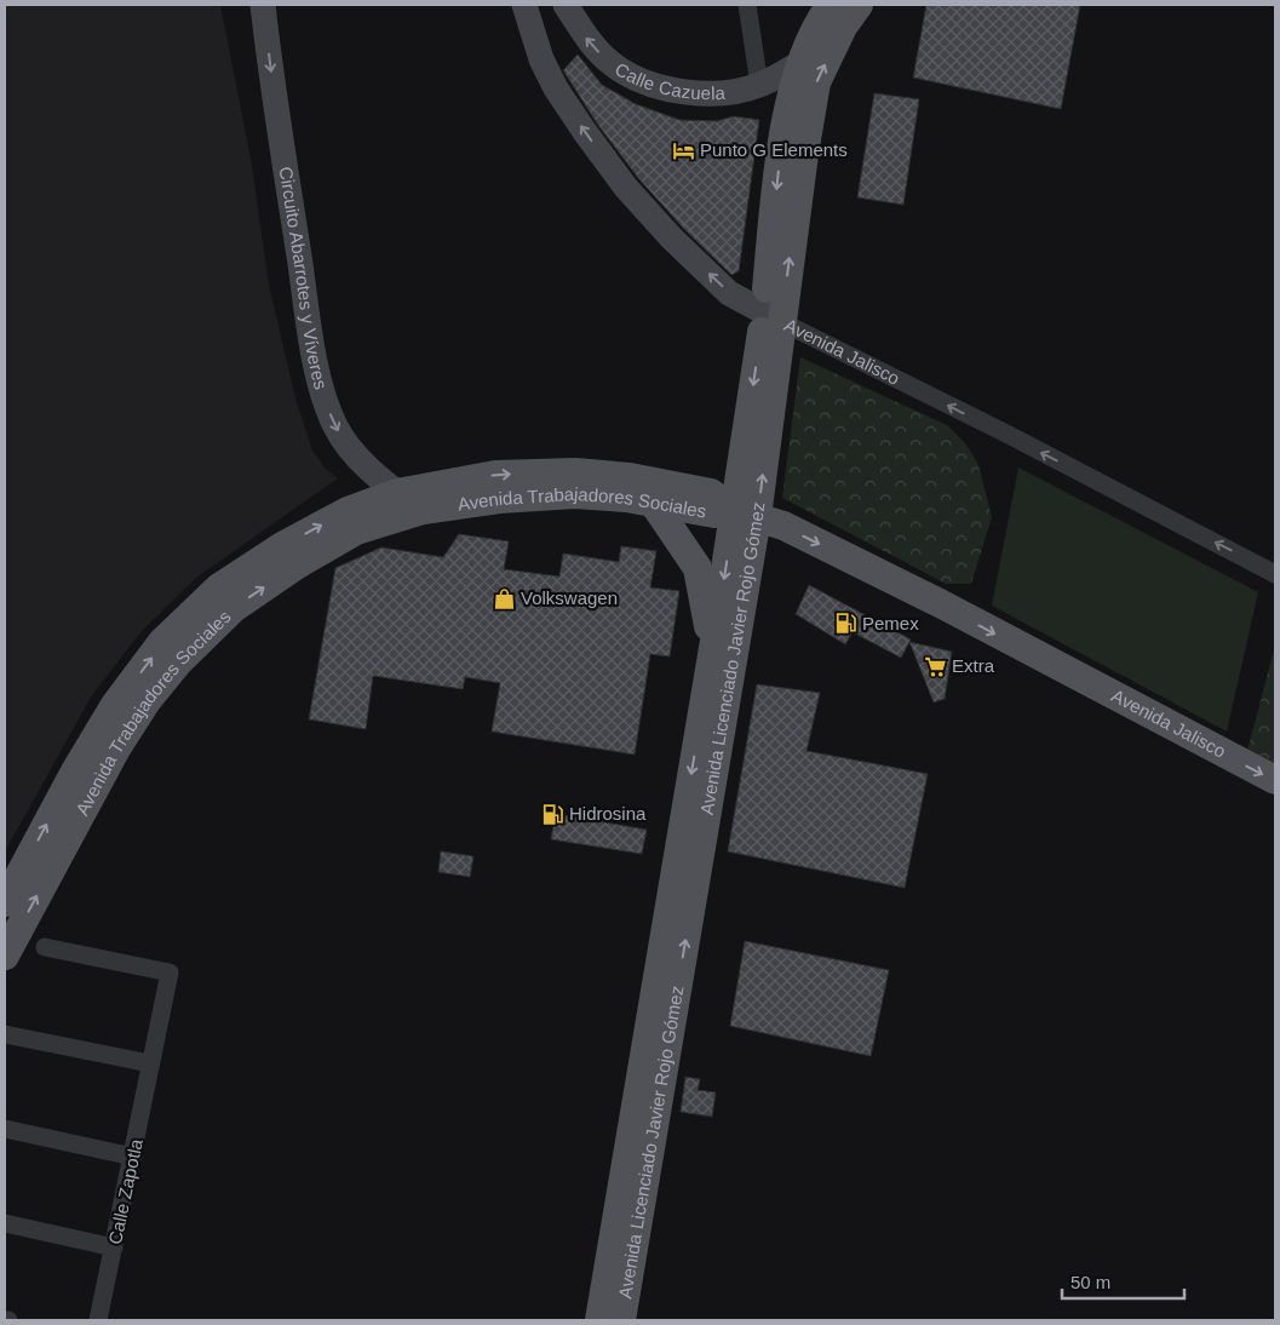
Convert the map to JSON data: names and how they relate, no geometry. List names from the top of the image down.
{
  "streets": {
    "main road": [
      "Calle Cazuela",
      "Circuito Abarrotes y Víveres",
      "Avenida Jalisco",
      "Avenida Trabajadores Sociales",
      "Avenida Licenciado Javier Rojo Gómez"
    ],
    "street": ["Calle Zapotla"]
  },
  "crossings": [
    ["Calle Cazuela", "Avenida Licenciado Javier Rojo Gómez"],
    ["Circuito Abarrotes y Víveres", "Avenida Trabajadores Sociales"],
    ["Avenida Jalisco", "Avenida Trabajadores Sociales"],
    ["Avenida Jalisco", "Avenida Licenciado Javier Rojo Gómez"],
    ["Avenida Trabajadores Sociales", "Avenida Licenciado Javier Rojo Gómez"]
  ],
  "one_way": ["Calle Cazuela", "Circuito Abarrotes y Víveres", "Avenida Trabajadores Sociales"],
  "places": {
    "hotel": ["Punto G Elements"],
    "shop": ["Volkswagen"],
    "fuel station": ["Pemex", "Hidrosina"],
    "supermarket": ["Extra"]
  },
  "scale_bar": "50 m"
}
